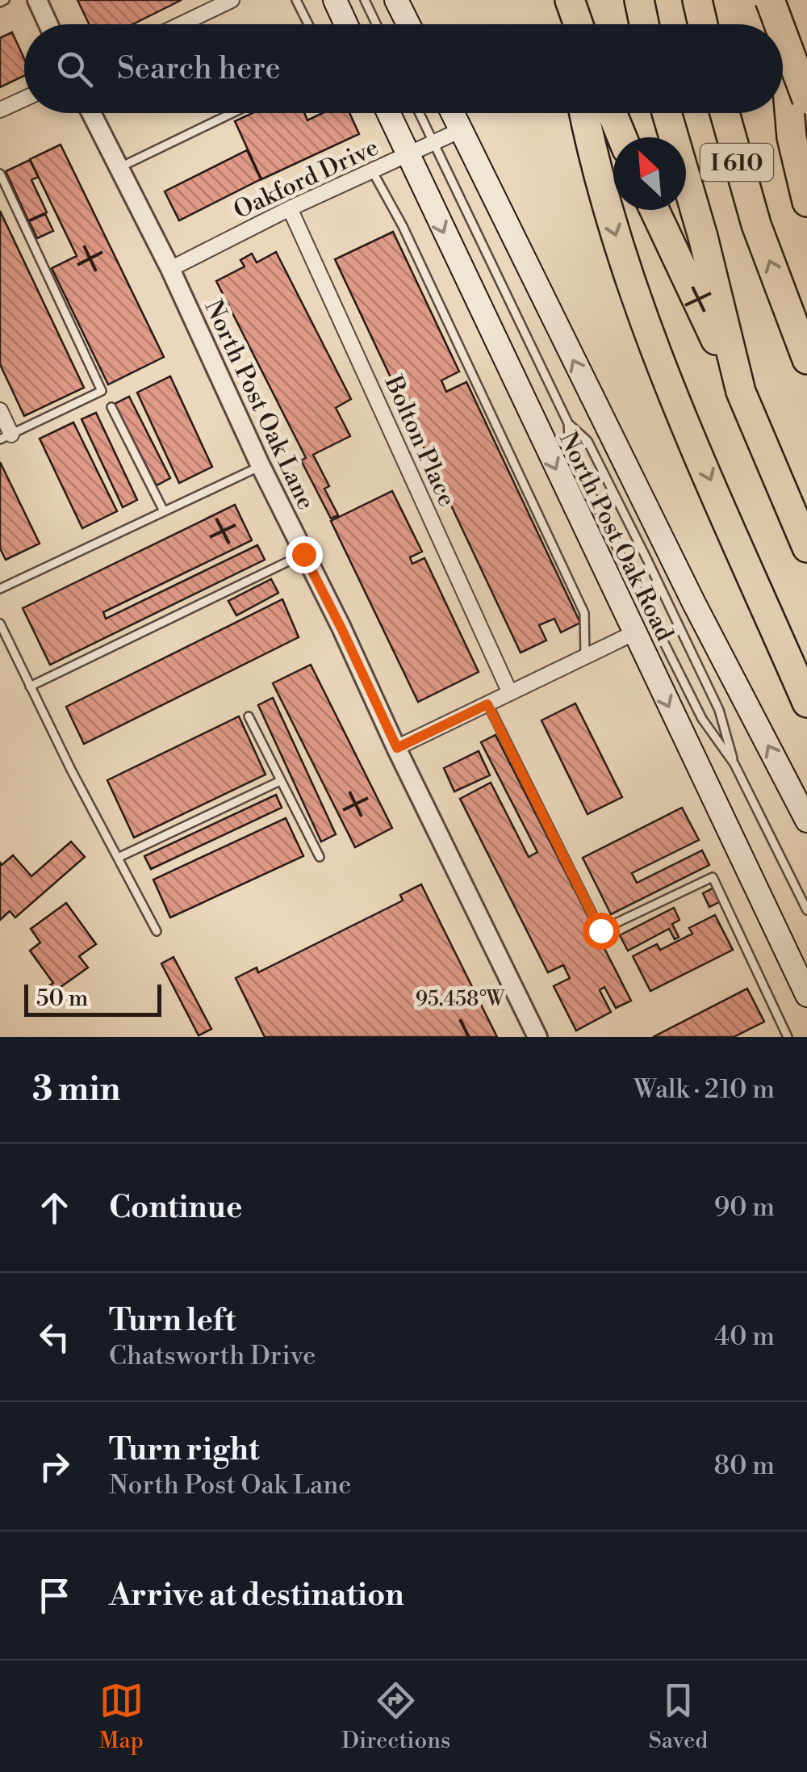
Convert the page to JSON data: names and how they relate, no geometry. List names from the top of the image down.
{
  "streets": {
    "highway": ["I 610"],
    "main road": ["North Post Oak Road"],
    "street": ["Oakford Drive", "North Post Oak Lane", "Bolton Place"]
  },
  "crossings": [
    ["Oakford Drive", "North Post Oak Lane"],
    ["Oakford Drive", "Bolton Place"],
    ["Oakford Drive", "North Post Oak Road"]
  ],
  "scale_bar": "50 m",
  "north": "top left",
  "page": {
    "search": "Search here",
    "scale": "50 m",
    "heading": ["3 min", "Walk · 210 m"],
    "list": [
      ["Continue", "90 m"],
      ["Turn left", "Chatsworth Drive", "40 m"],
      ["Turn right", "North Post Oak Lane", "80 m"],
      "Arrive at destination"
    ],
    "nav": ["Map", "Directions", "Saved"]
  },
  "coordinates": ["95.458°W"]
}
